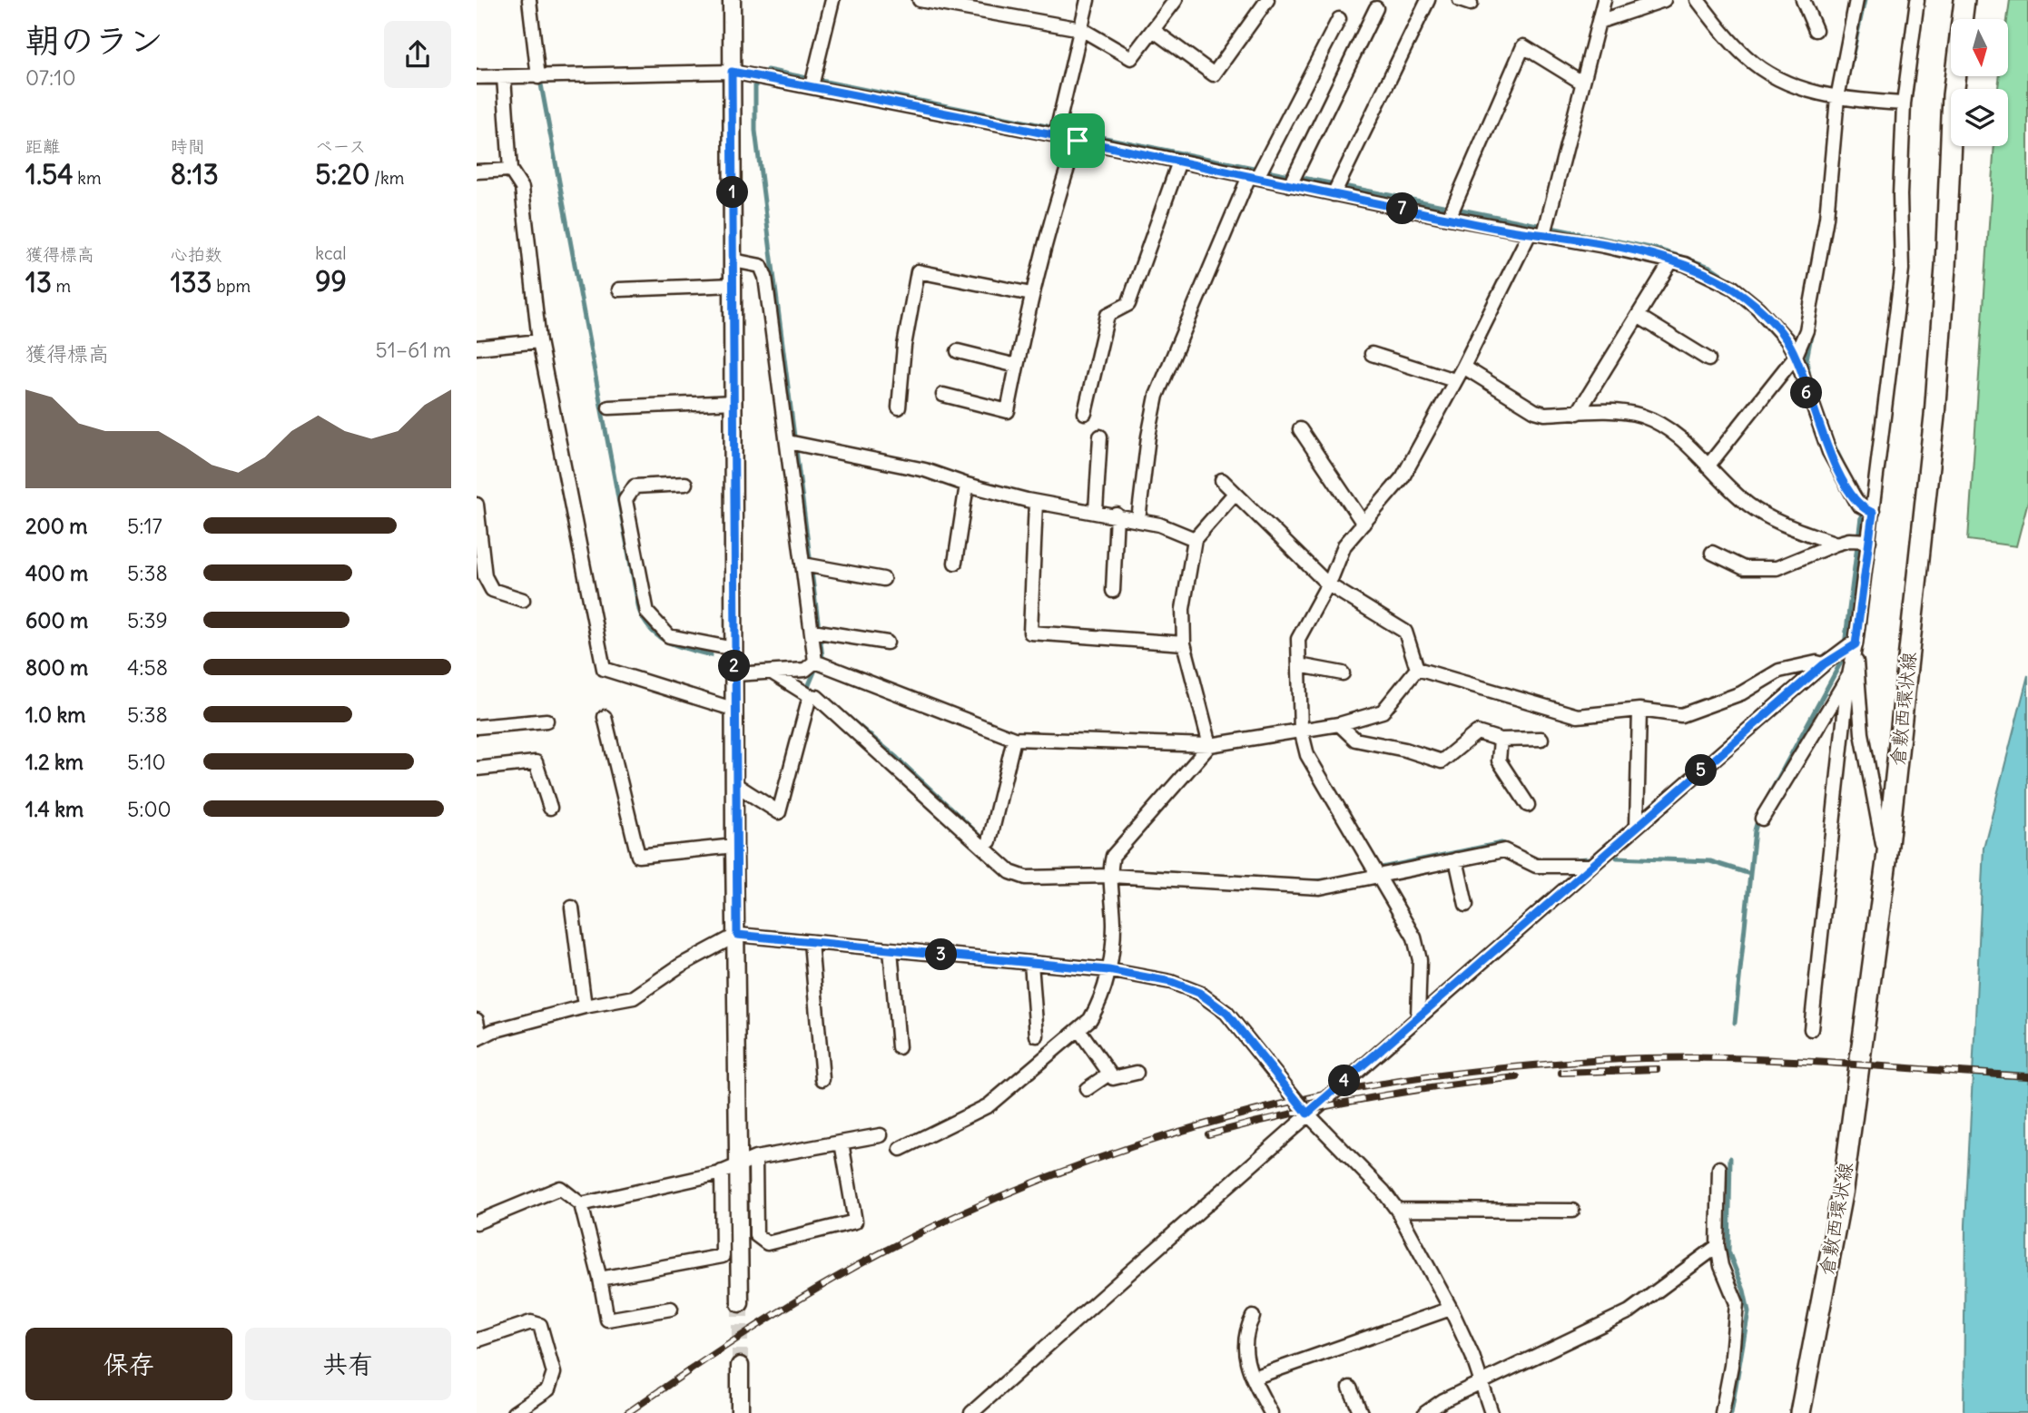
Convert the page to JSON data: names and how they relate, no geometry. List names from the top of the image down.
{
  "streets": {
    "main road": ["倉敷西環状線"]
  },
  "north": "bottom",
  "page": {
    "heading": ["朝のラン", "07:10"],
    "stats": [
      ["距離", "1.54 km"],
      ["時間", "8:13"],
      ["ペース", "5:20 /km"],
      ["獲得標高", "13 m"],
      ["心拍数", "133 bpm"],
      ["kcal", "99"]
    ],
    "pins": [
      "1",
      "7",
      "6",
      "2",
      "5",
      "3",
      "4"
    ],
    "chart": ["獲得標高", "51–61 m"],
    "list": [
      {
        "name": "200 m",
        "note": "5:17"
      },
      {
        "name": "400 m",
        "note": "5:38"
      },
      {
        "name": "600 m",
        "note": "5:39"
      },
      {
        "name": "800 m",
        "note": "4:58"
      },
      {
        "name": "1.0 km",
        "note": "5:38"
      },
      {
        "name": "1.2 km",
        "note": "5:10"
      },
      {
        "name": "1.4 km",
        "note": "5:00"
      }
    ],
    "buttons": ["保存", "共有"]
  }
}
